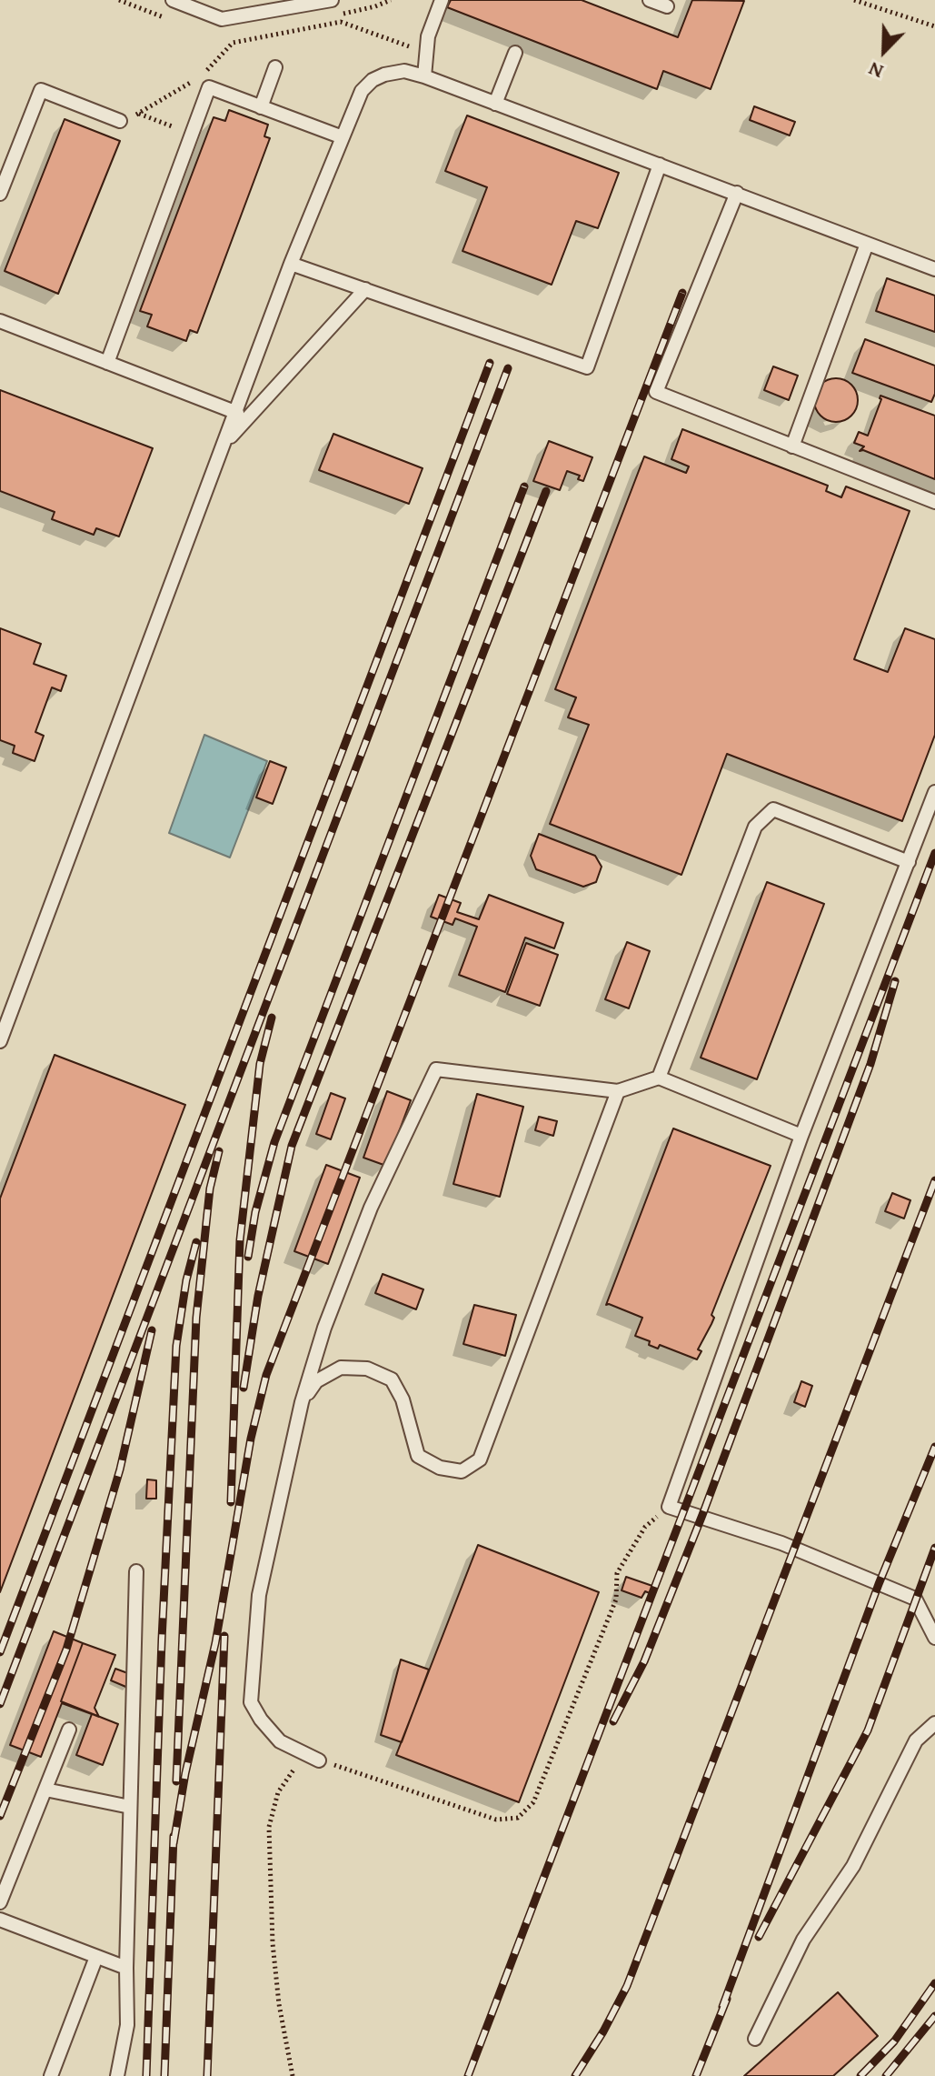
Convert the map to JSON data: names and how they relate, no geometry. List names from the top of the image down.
{
  "north": "bottom left"
}
